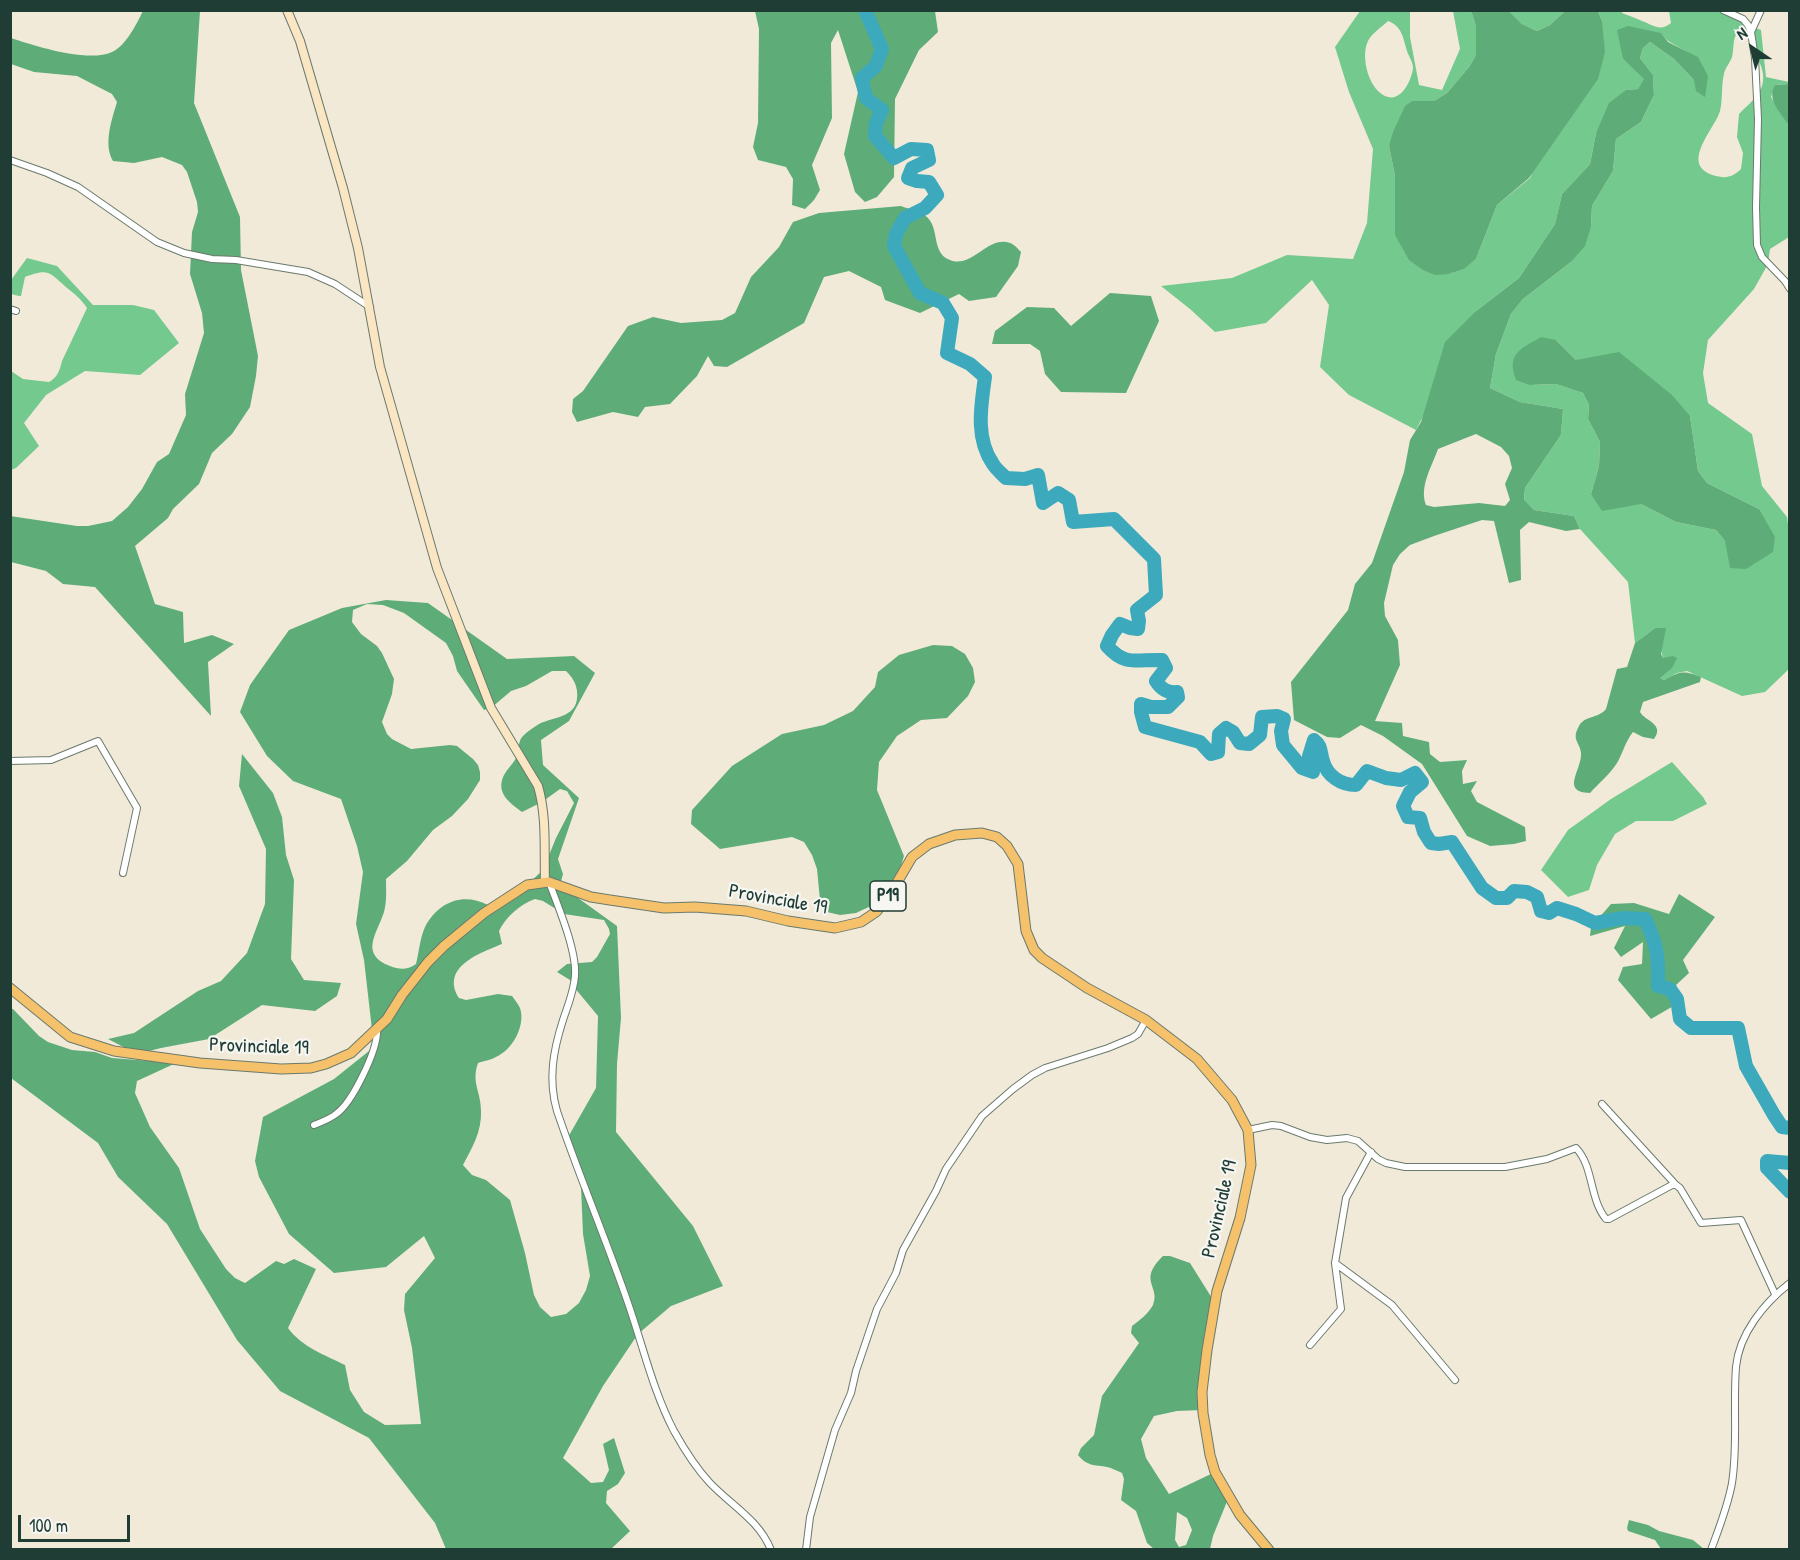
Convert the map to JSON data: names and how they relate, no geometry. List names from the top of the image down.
{
  "streets": {
    "main road": ["P19", "Provinciale 19"]
  },
  "scale_bar": "100 m",
  "north": "top left"
}
